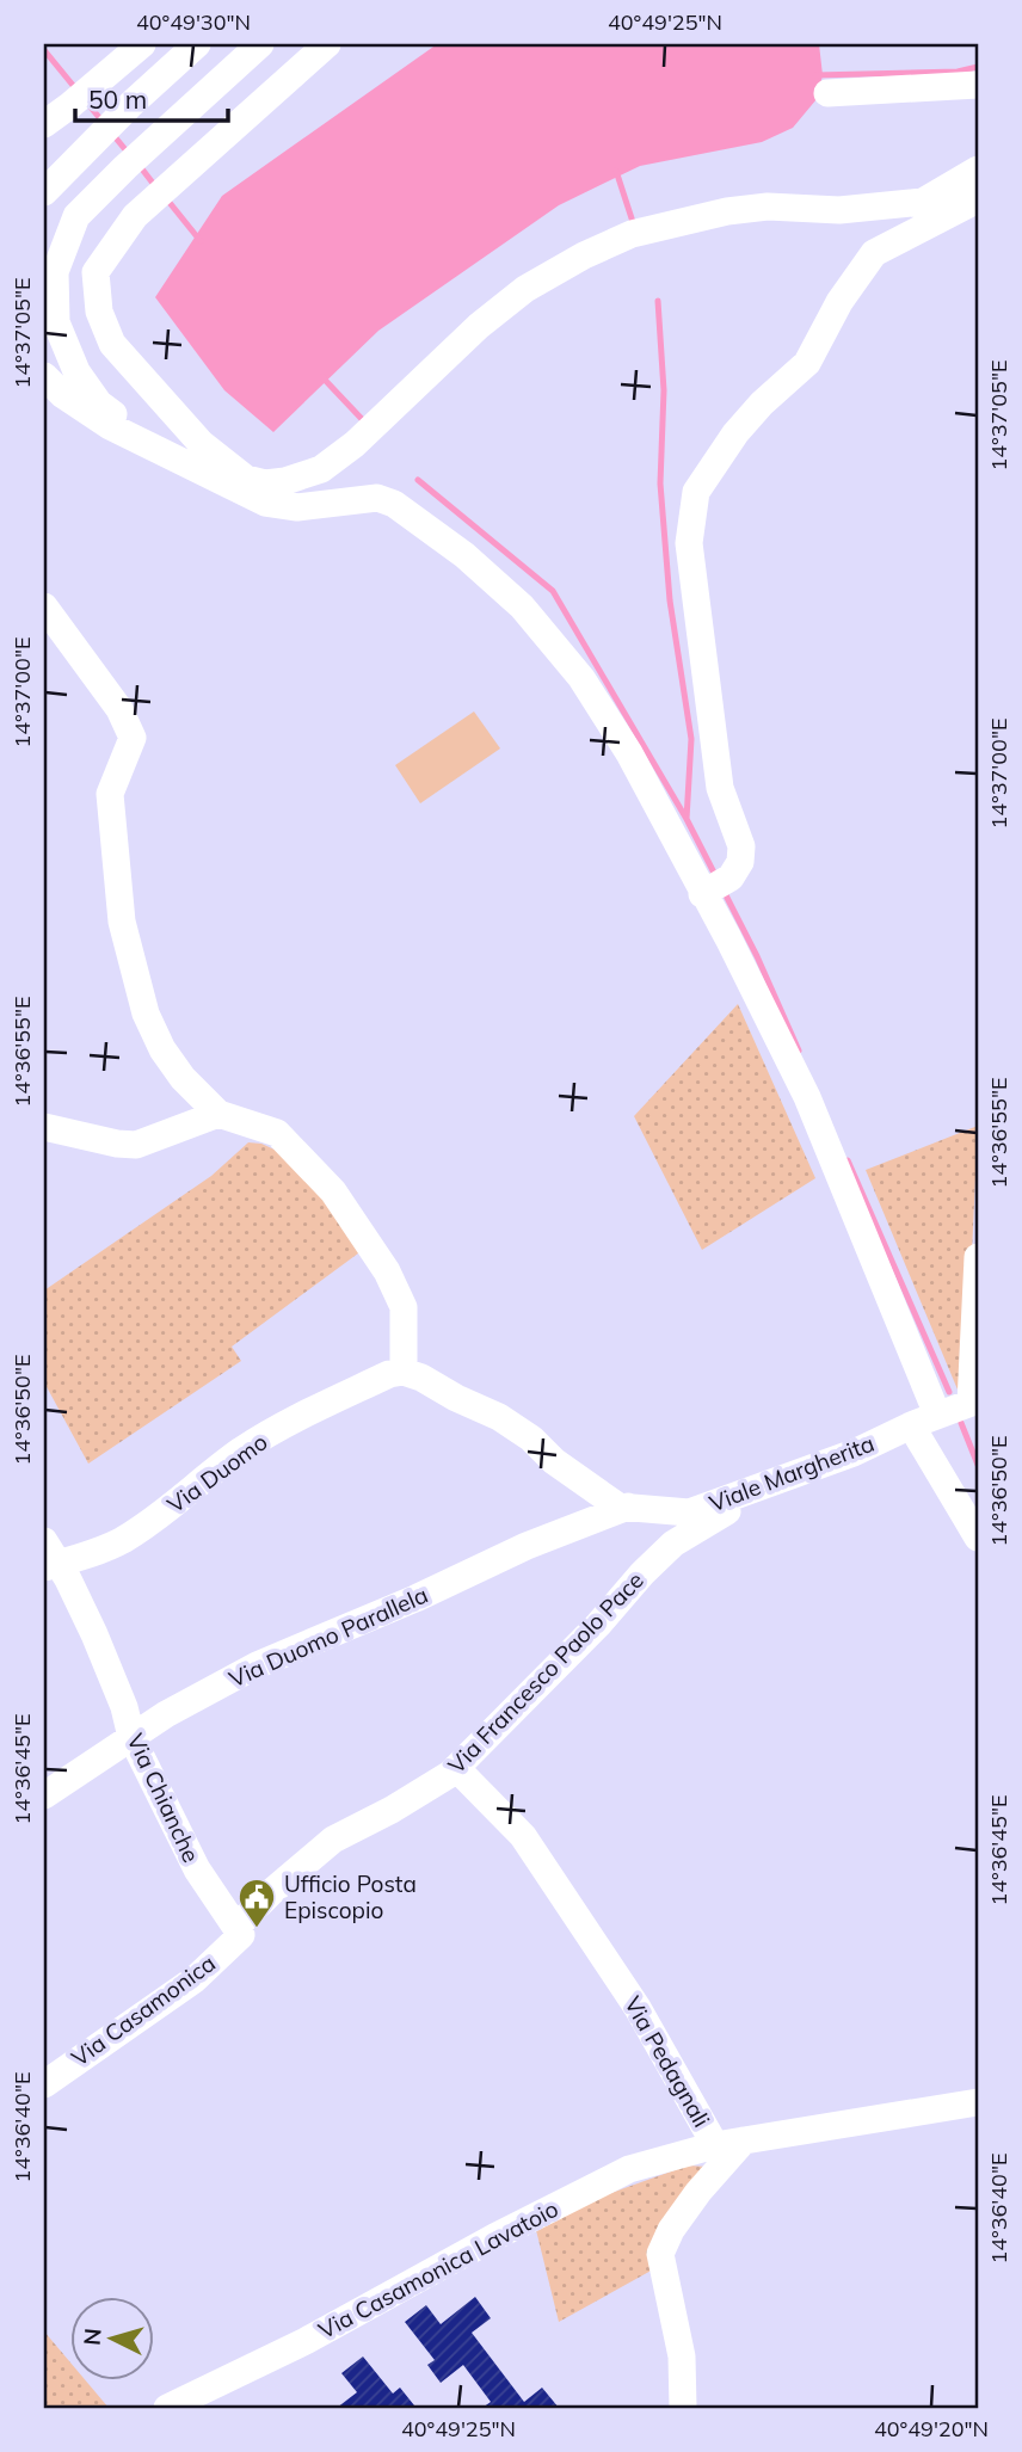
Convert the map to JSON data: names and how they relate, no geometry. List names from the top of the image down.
{
  "streets": {
    "street": [
      "Via Duomo",
      "Viale Margherita",
      "Via Duomo Parallela",
      "Via Francesco Paolo Pace",
      "Via Chianche",
      "Via Casamonica",
      "Via Pedagnali",
      "Via Casamonica Lavatoio"
    ]
  },
  "crossings": [
    ["Via Duomo", "Viale Margherita"],
    ["Via Duomo", "Via Chianche"],
    ["Viale Margherita", "Via Duomo Parallela"],
    ["Viale Margherita", "Via Francesco Paolo Pace"],
    ["Via Duomo Parallela", "Via Chianche"],
    ["Via Francesco Paolo Pace", "Via Chianche"],
    ["Via Francesco Paolo Pace", "Via Casamonica"],
    ["Via Francesco Paolo Pace", "Via Pedagnali"],
    ["Via Chianche", "Via Casamonica"],
    ["Via Pedagnali", "Via Casamonica Lavatoio"]
  ],
  "places": {
    "public building": ["Ufficio Posta Episcopio"]
  },
  "scale_bar": "50 m",
  "north": "left",
  "coordinates": [
    "40°49'30\"N",
    "40°49'25\"N",
    "14°37'05\"E",
    "14°37'00\"E",
    "14°36'55\"E",
    "14°36'50\"E",
    "14°36'45\"E",
    "14°36'40\"E",
    "40°49'20\"N"
  ]
}
